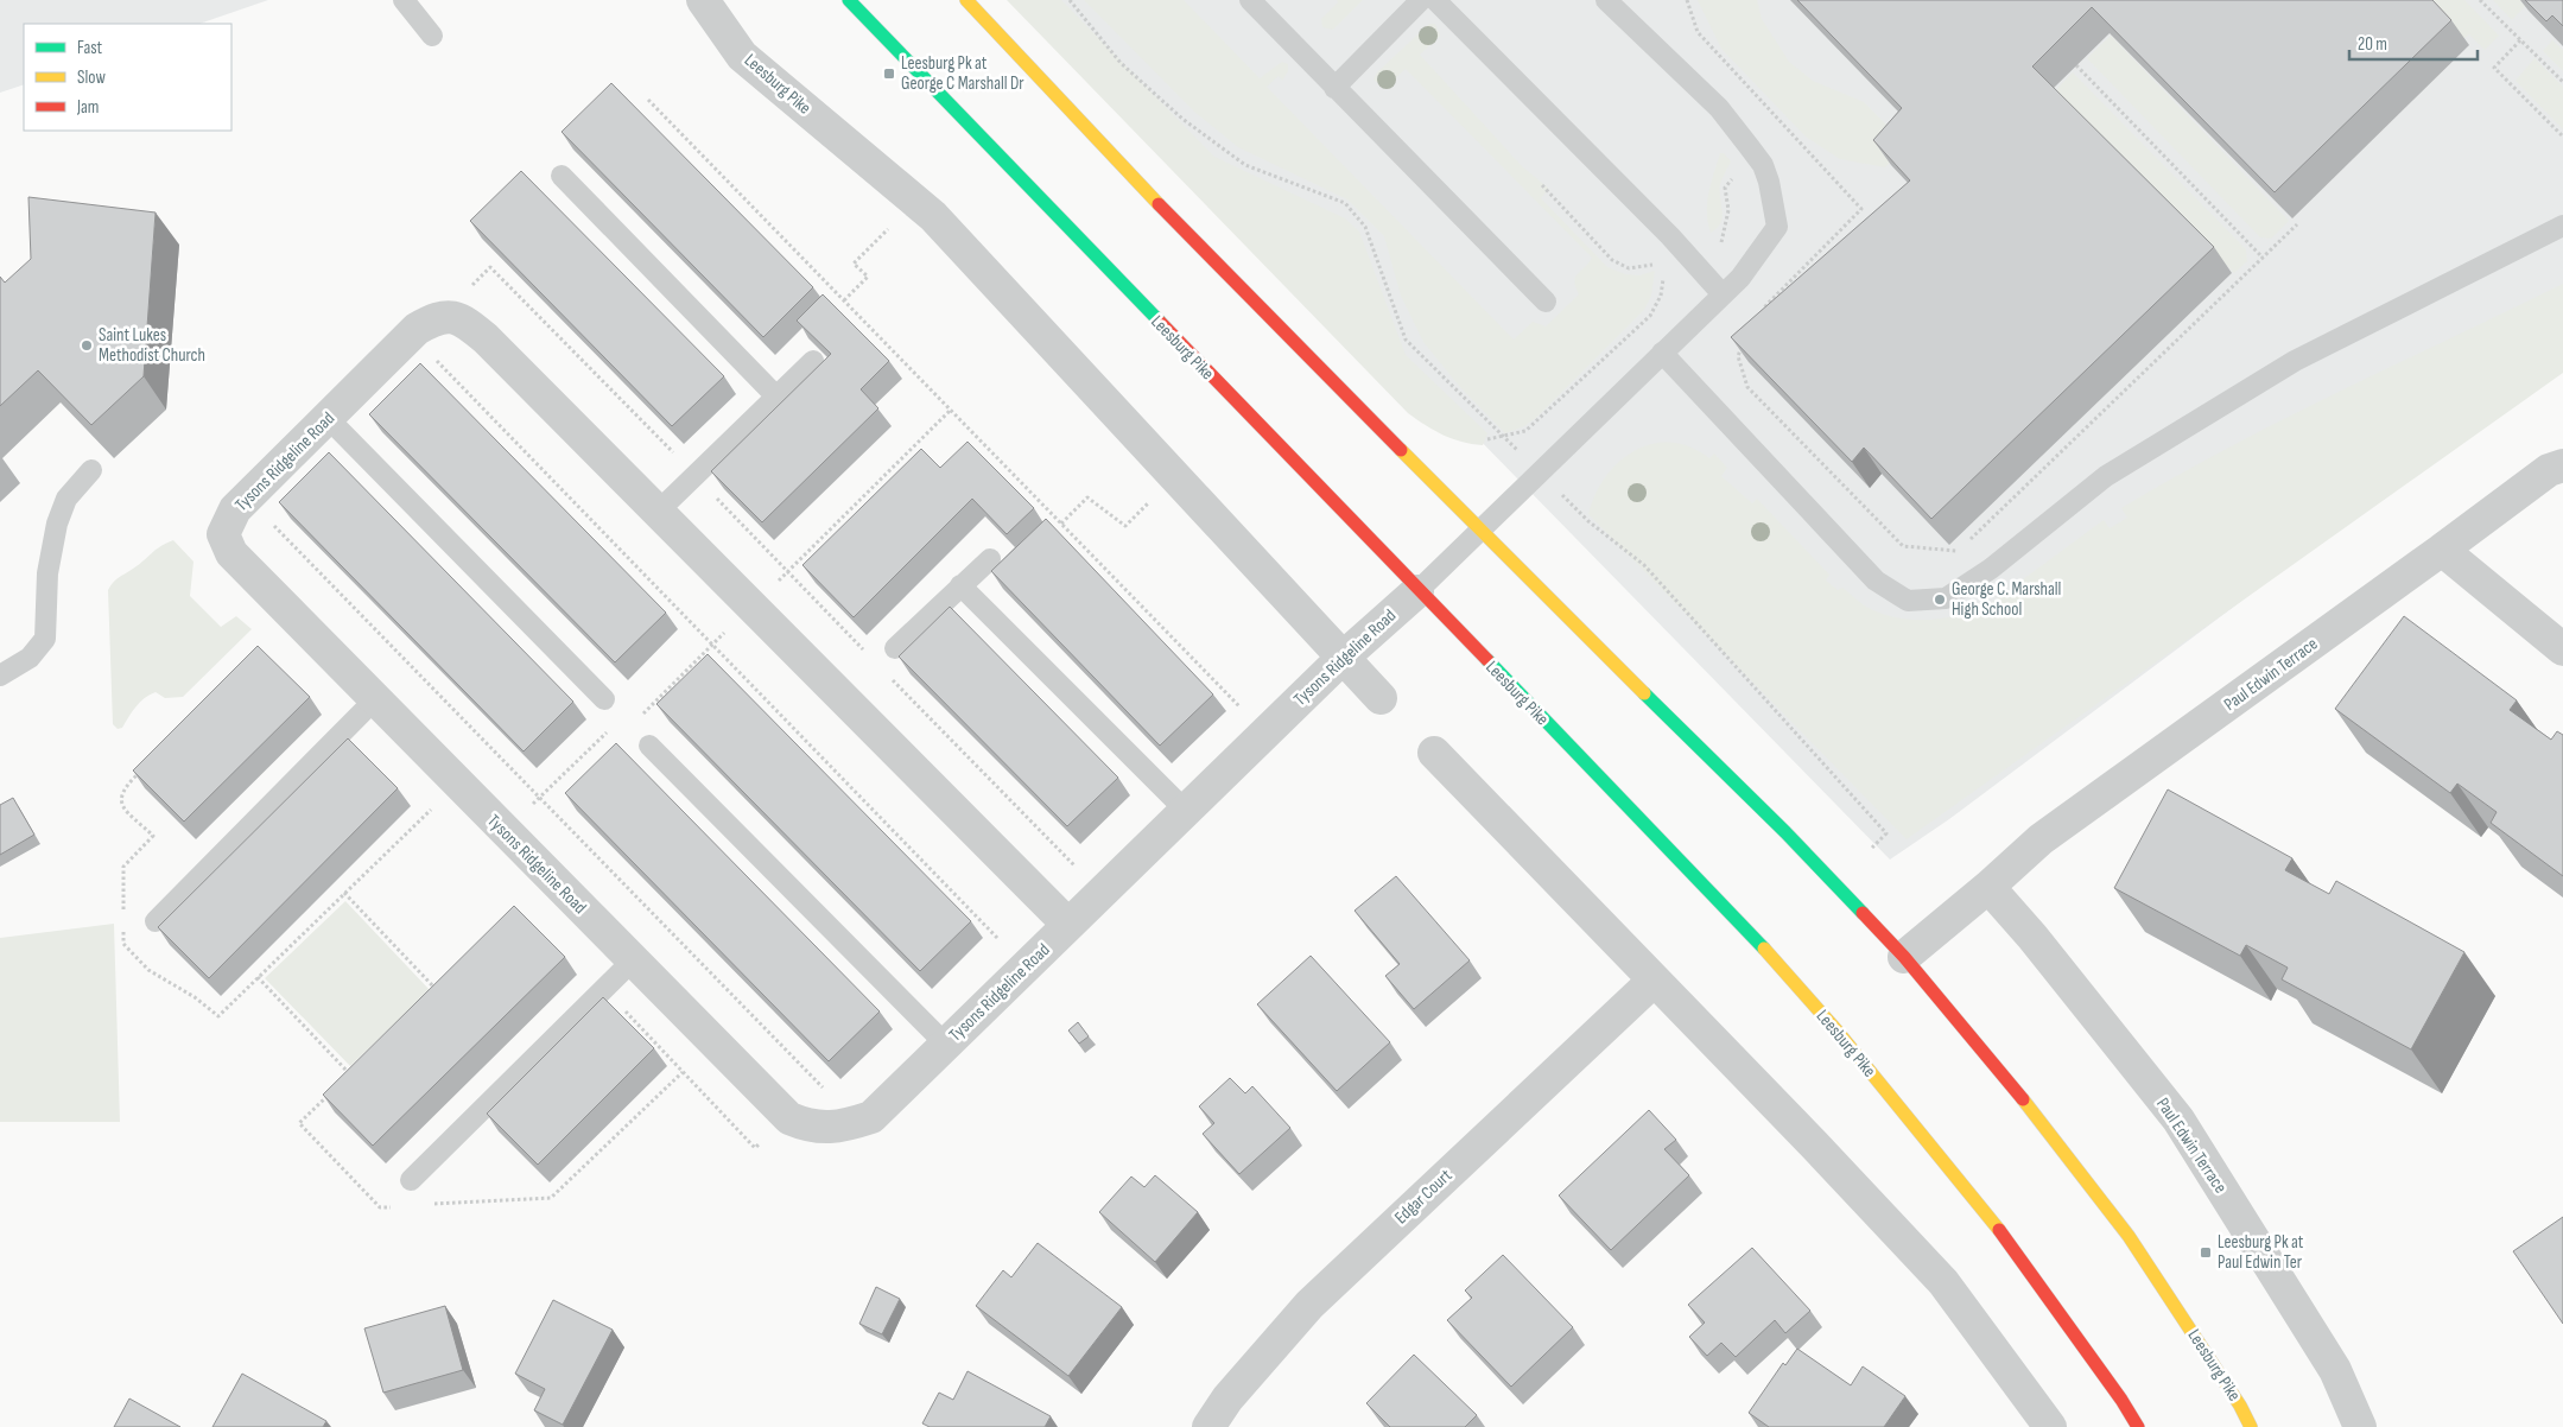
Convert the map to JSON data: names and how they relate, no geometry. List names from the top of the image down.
{
  "streets": {
    "main road": ["Leesburg Pike"],
    "street": ["Tysons Ridgeline Road", "Paul Edwin Terrace", "Edgar Court"]
  },
  "crossings": [
    ["Leesburg Pike", "Tysons Ridgeline Road"],
    ["Leesburg Pike", "Paul Edwin Terrace"]
  ],
  "places": {
    "transit": ["Leesburg Pk at George C Marshall Dr", "Leesburg Pk at Paul Edwin Ter"],
    "other": ["Saint Lukes Methodist Church", "George C. Marshall High School"]
  },
  "legend": ["Fast", "Slow", "Jam"],
  "scale_bar": "20 m"
}
